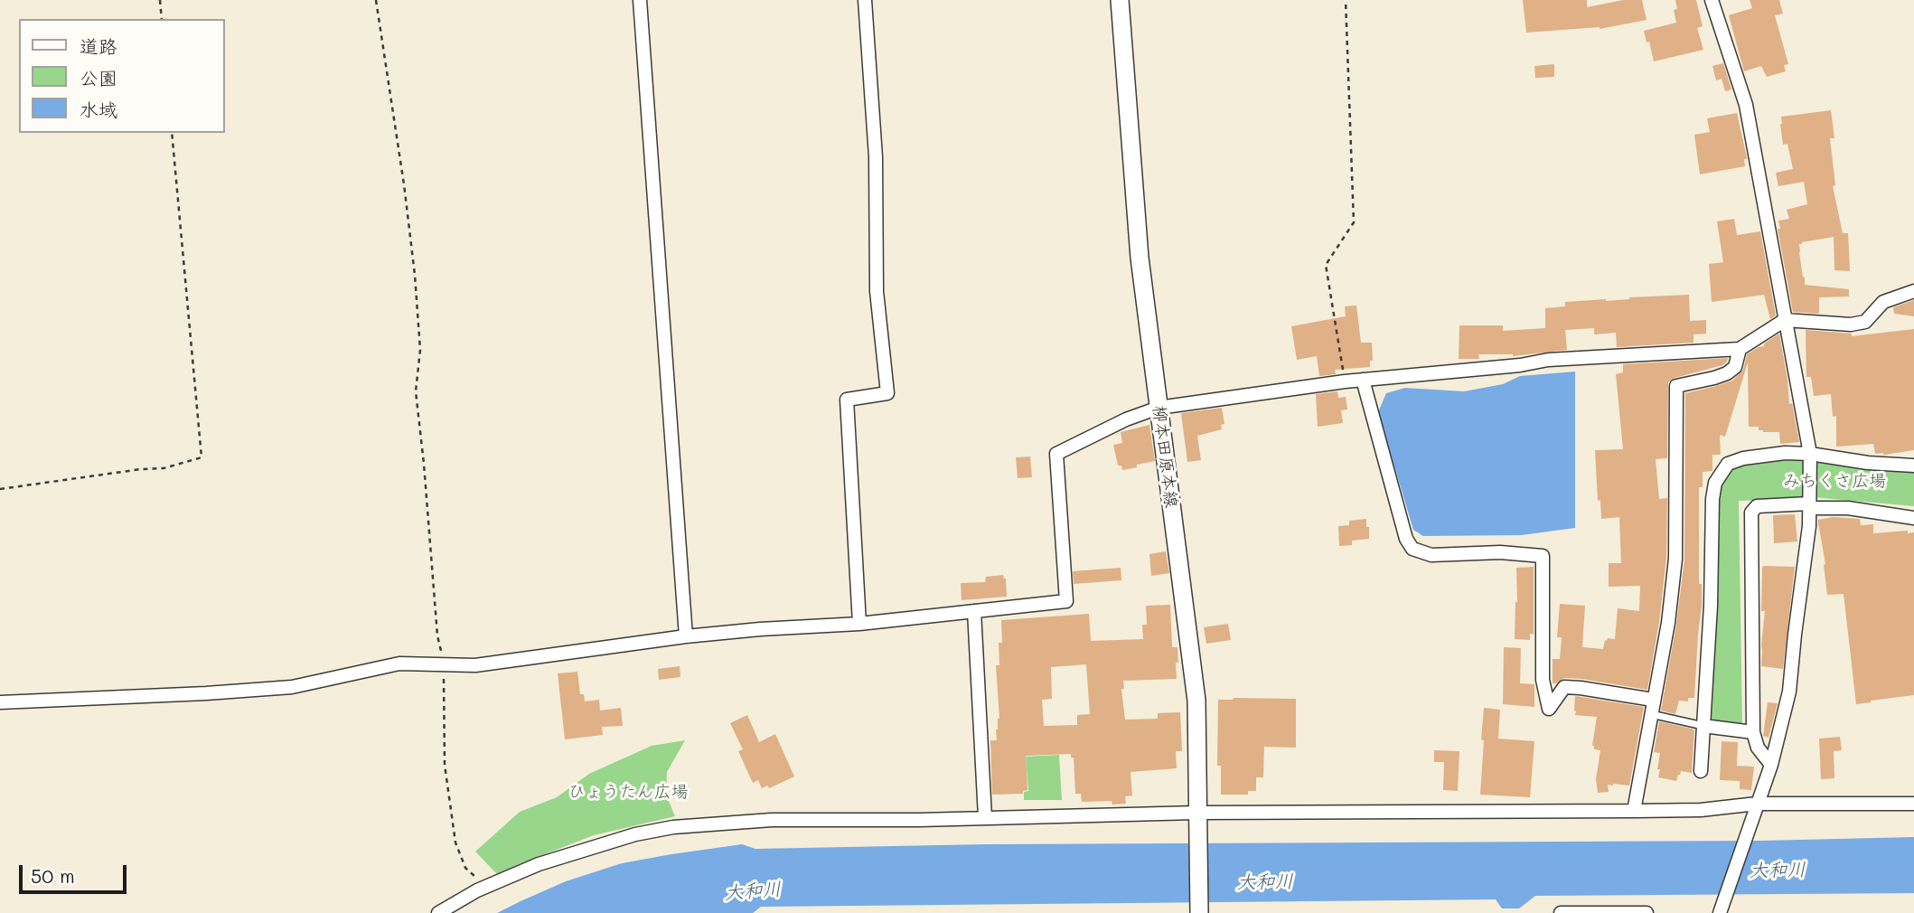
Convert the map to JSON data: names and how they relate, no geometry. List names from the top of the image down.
{
  "streets": {
    "main road": ["柳本田原本線"]
  },
  "water": ["大和川"],
  "parks": ["みちくさ広場", "ひょうたん広場"],
  "legend": ["道路", "公園", "水域"],
  "scale_bar": "50 m"
}
